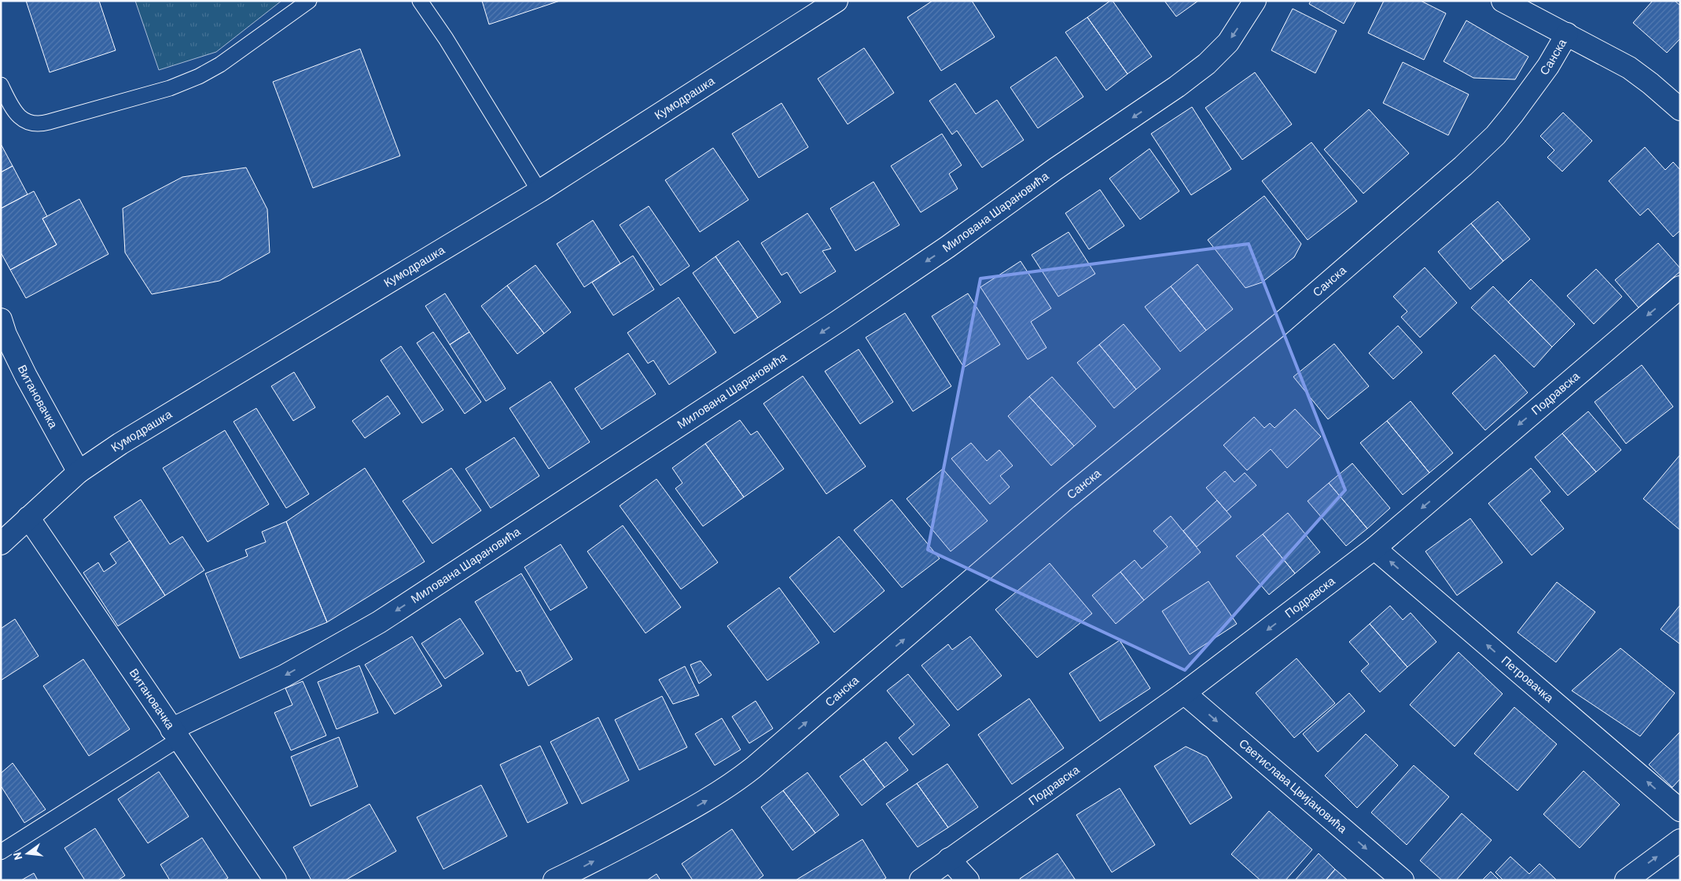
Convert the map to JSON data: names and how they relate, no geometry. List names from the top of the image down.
{
  "streets": {
    "street": [
      "Санска",
      "Кумодрашка",
      "Милована Шарановића",
      "Подравска",
      "Витановачка",
      "Петровачка",
      "Светислава Цвијановића"
    ]
  },
  "crossings": [
    ["Кумодрашка", "Витановачка"],
    ["Милована Шарановића", "Витановачка"],
    ["Подравска", "Петровачка"],
    ["Подравска", "Светислава Цвијановића"]
  ],
  "one_way": [
    "Санска",
    "Милована Шарановића",
    "Подравска",
    "Петровачка",
    "Светислава Цвијановића"
  ],
  "north": "left"
}
